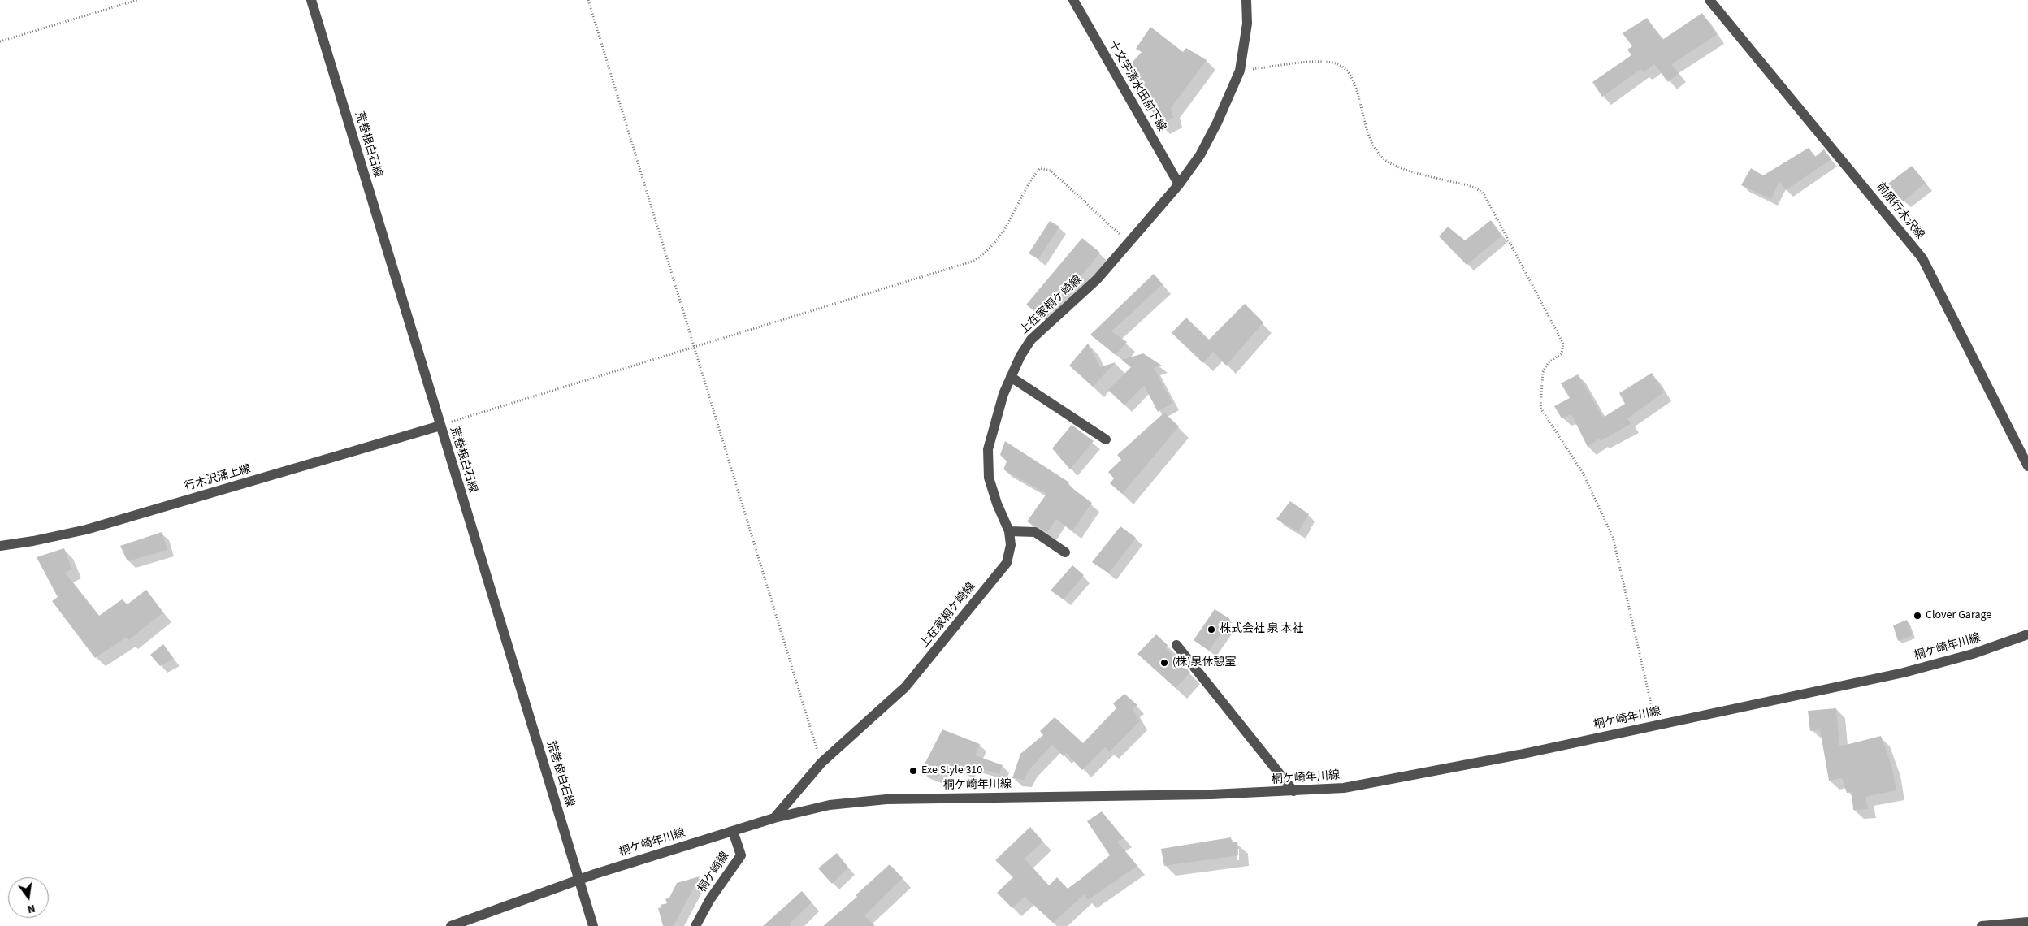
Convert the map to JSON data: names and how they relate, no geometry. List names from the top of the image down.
{
  "streets": {
    "street": [
      "十文字清水田前下線",
      "荒巻根白石線",
      "前原行木沢線",
      "上在家桐ケ崎線",
      "行木沢涌上線",
      "桐ケ崎年川線",
      "桐ケ崎線"
    ]
  },
  "crossings": [
    ["十文字清水田前下線", "上在家桐ケ崎線"],
    ["荒巻根白石線", "行木沢涌上線"],
    ["荒巻根白石線", "桐ケ崎年川線"],
    ["上在家桐ケ崎線", "桐ケ崎年川線"],
    ["桐ケ崎年川線", "桐ケ崎線"]
  ],
  "places": [
    "Clover Garage",
    "株式会社 泉 本社",
    "(株)泉休憩室",
    "Exe Style 310"
  ],
  "north": "bottom"
}
